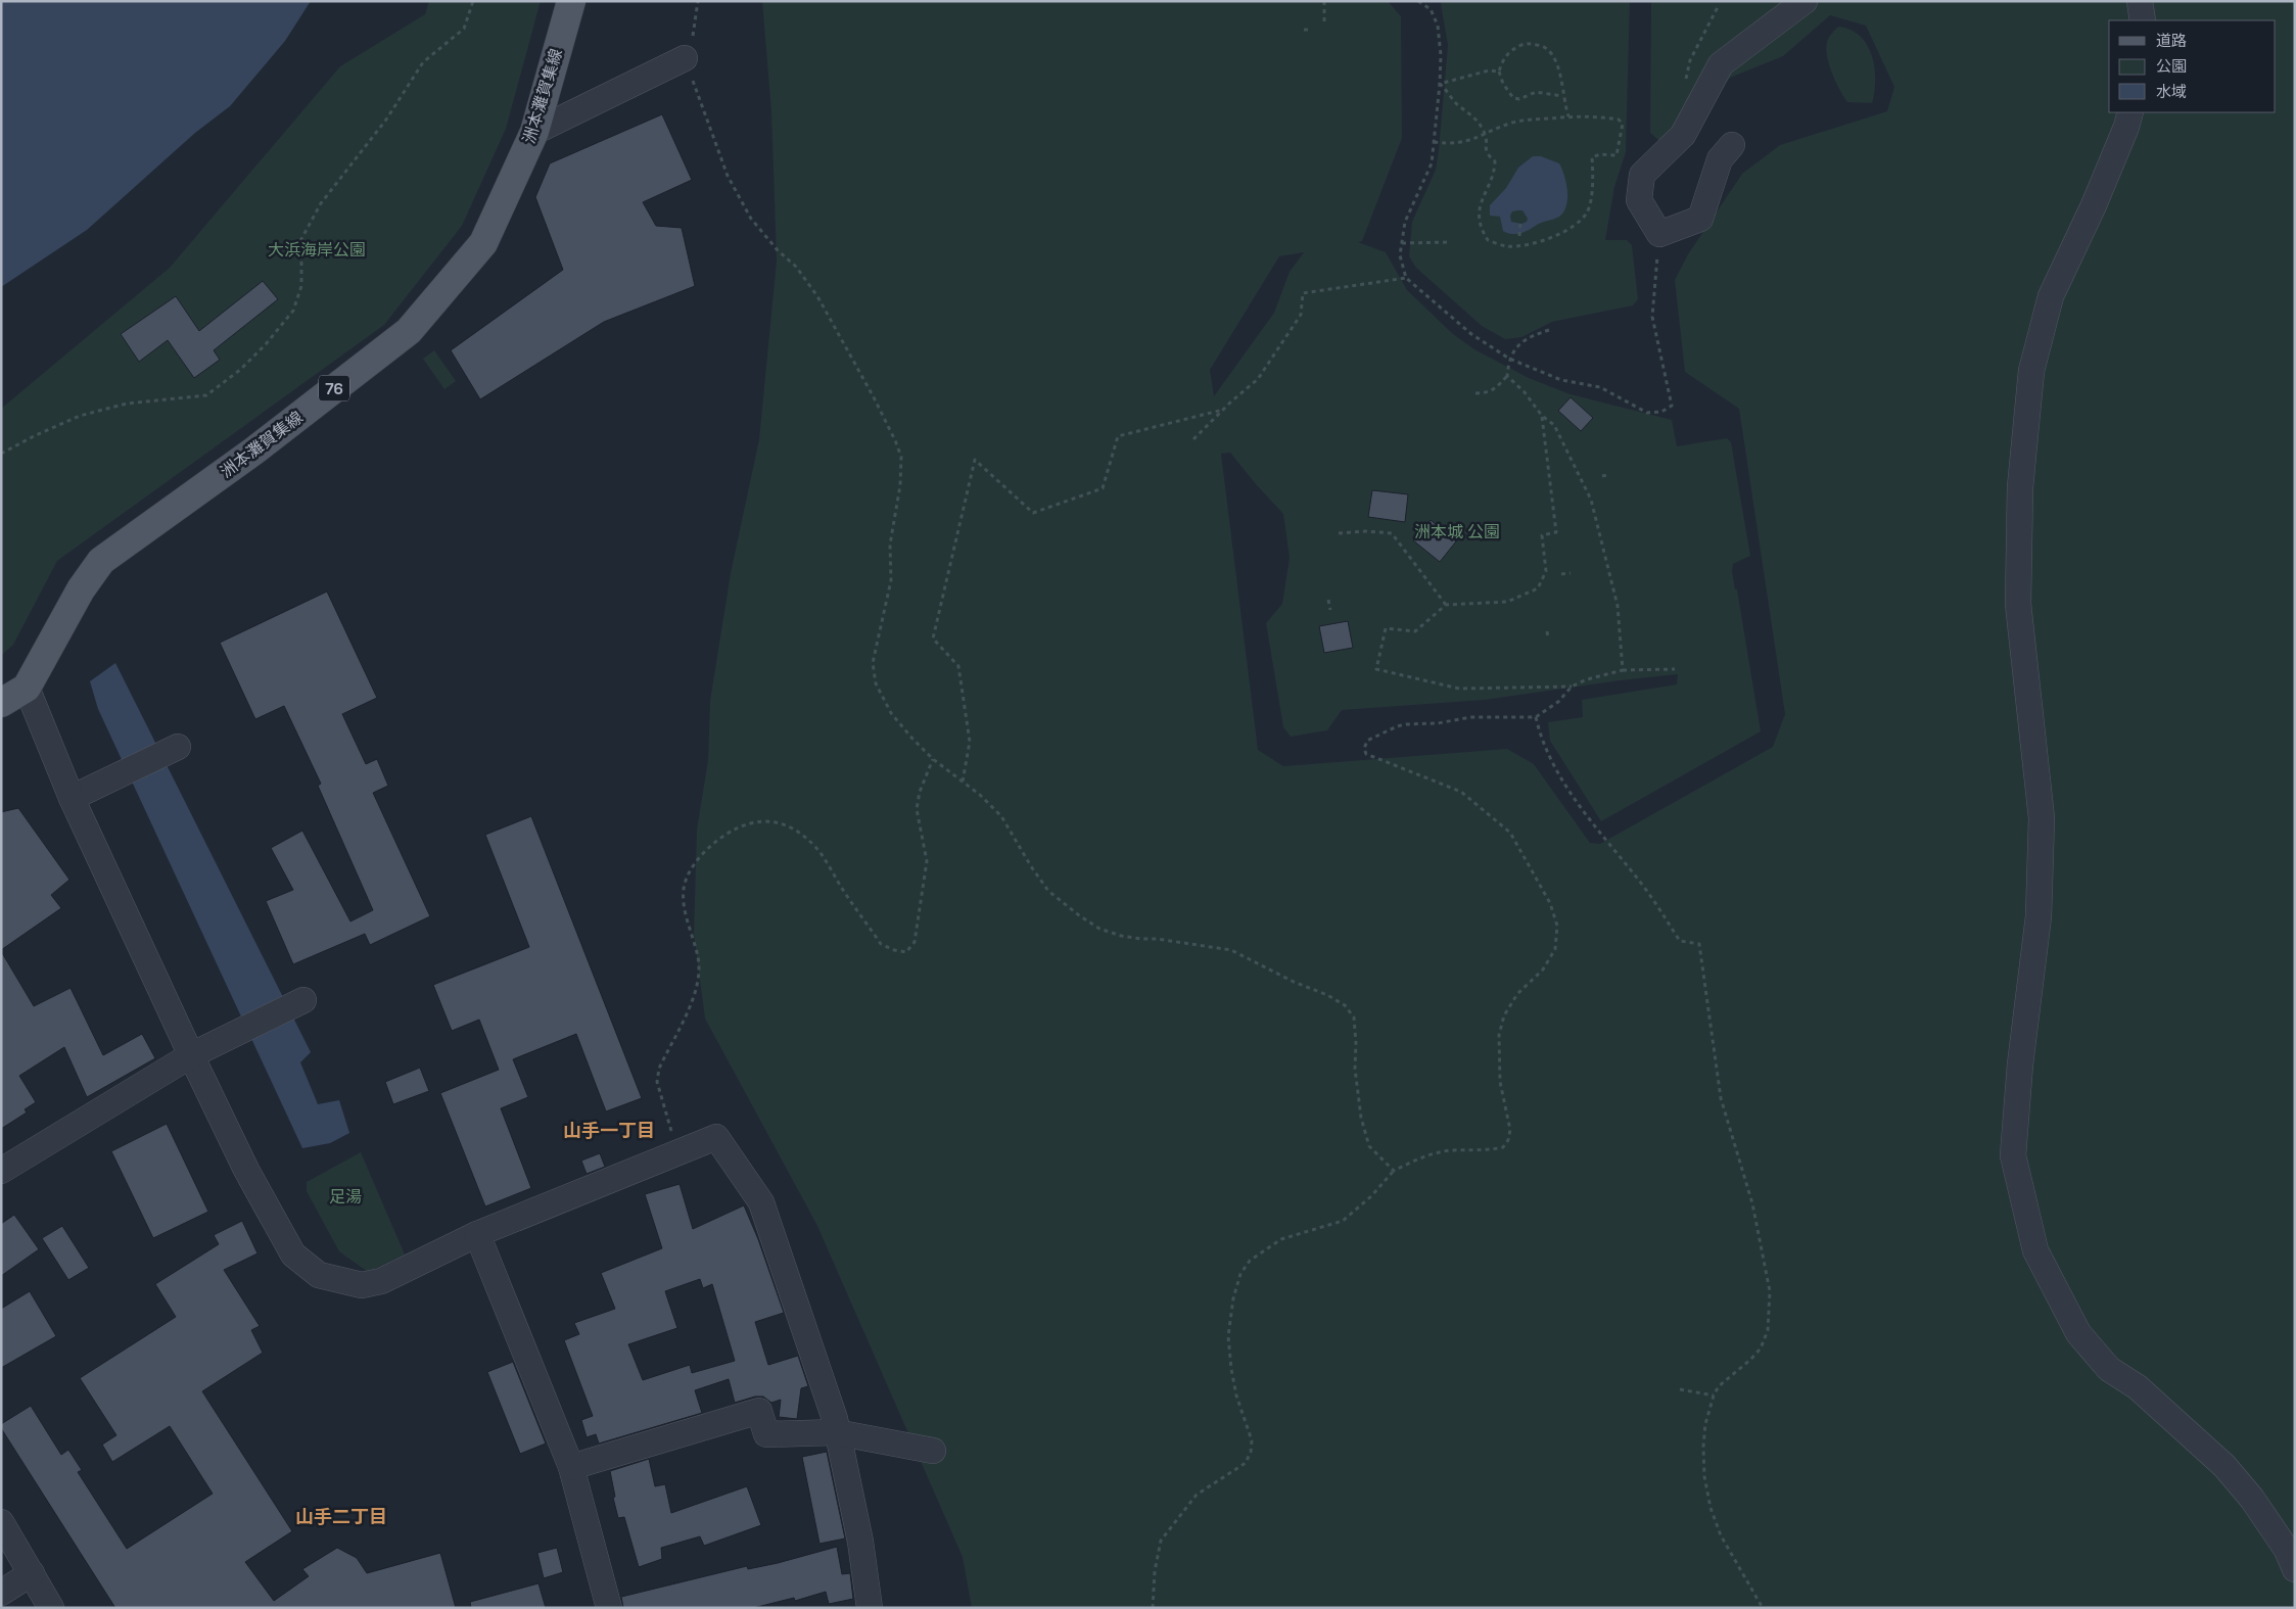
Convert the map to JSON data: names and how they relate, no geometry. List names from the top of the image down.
{
  "streets": {
    "main road": ["洲本灘賀集線", "76"]
  },
  "districts": ["山手一丁目", "山手二丁目"],
  "parks": ["大浜海岸公園", "洲本城 公園", "足湯"],
  "legend": ["道路", "公園", "水域"]
}
